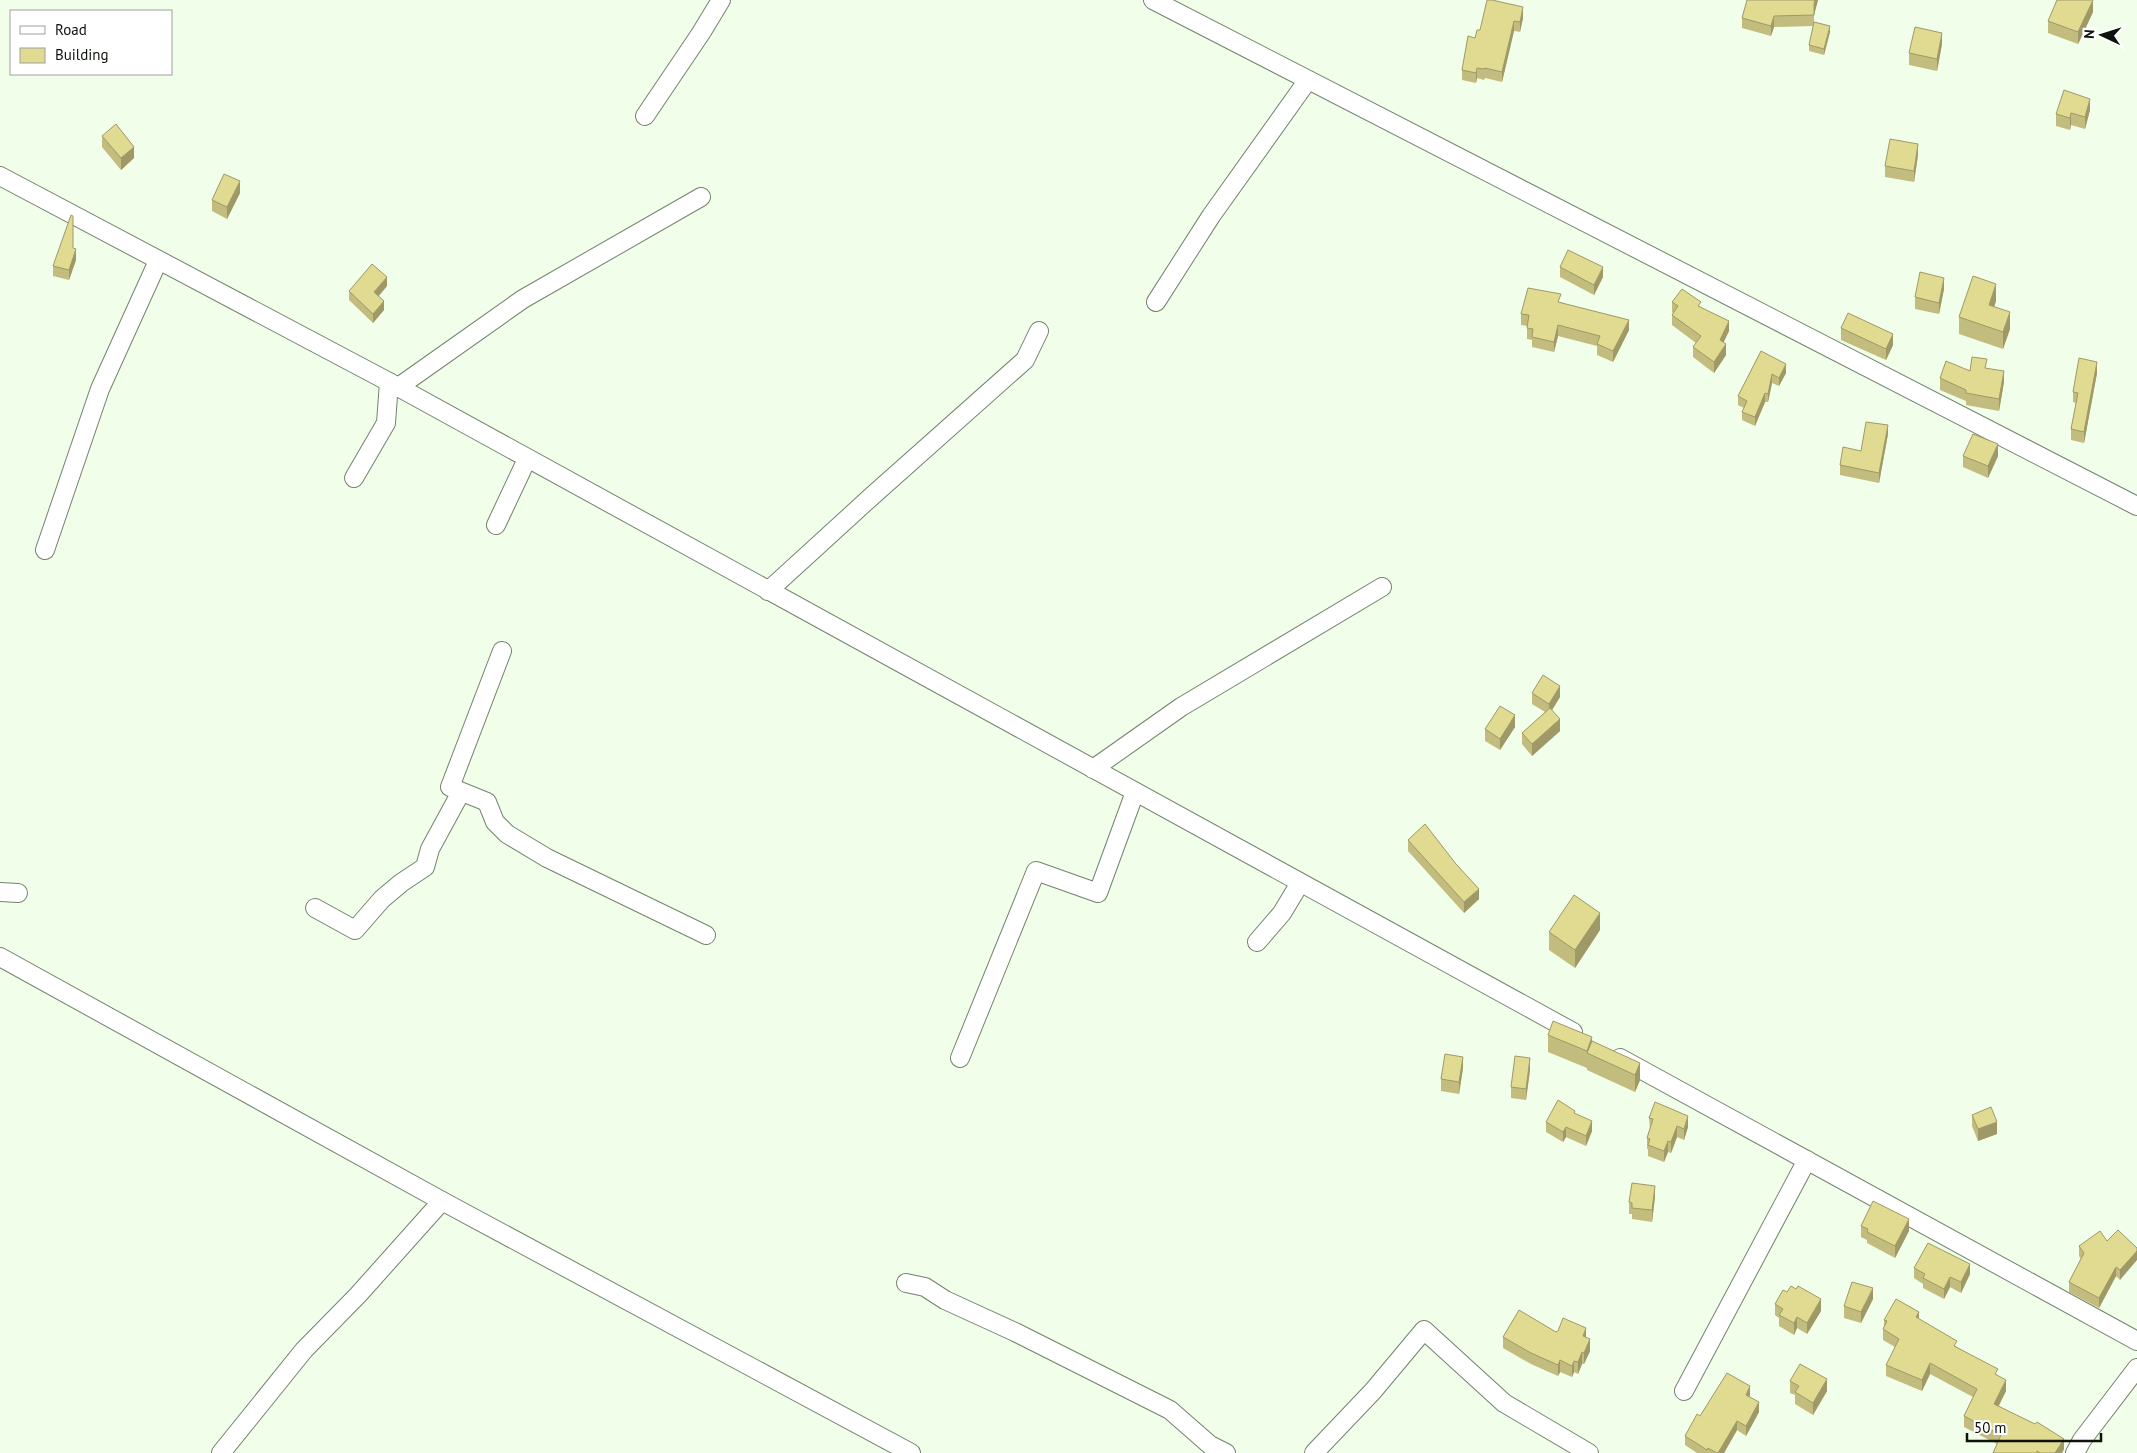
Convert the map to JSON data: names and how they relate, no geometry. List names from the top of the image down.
{
  "legend": ["Road", "Building"],
  "scale_bar": "50 m",
  "north": "left"
}
